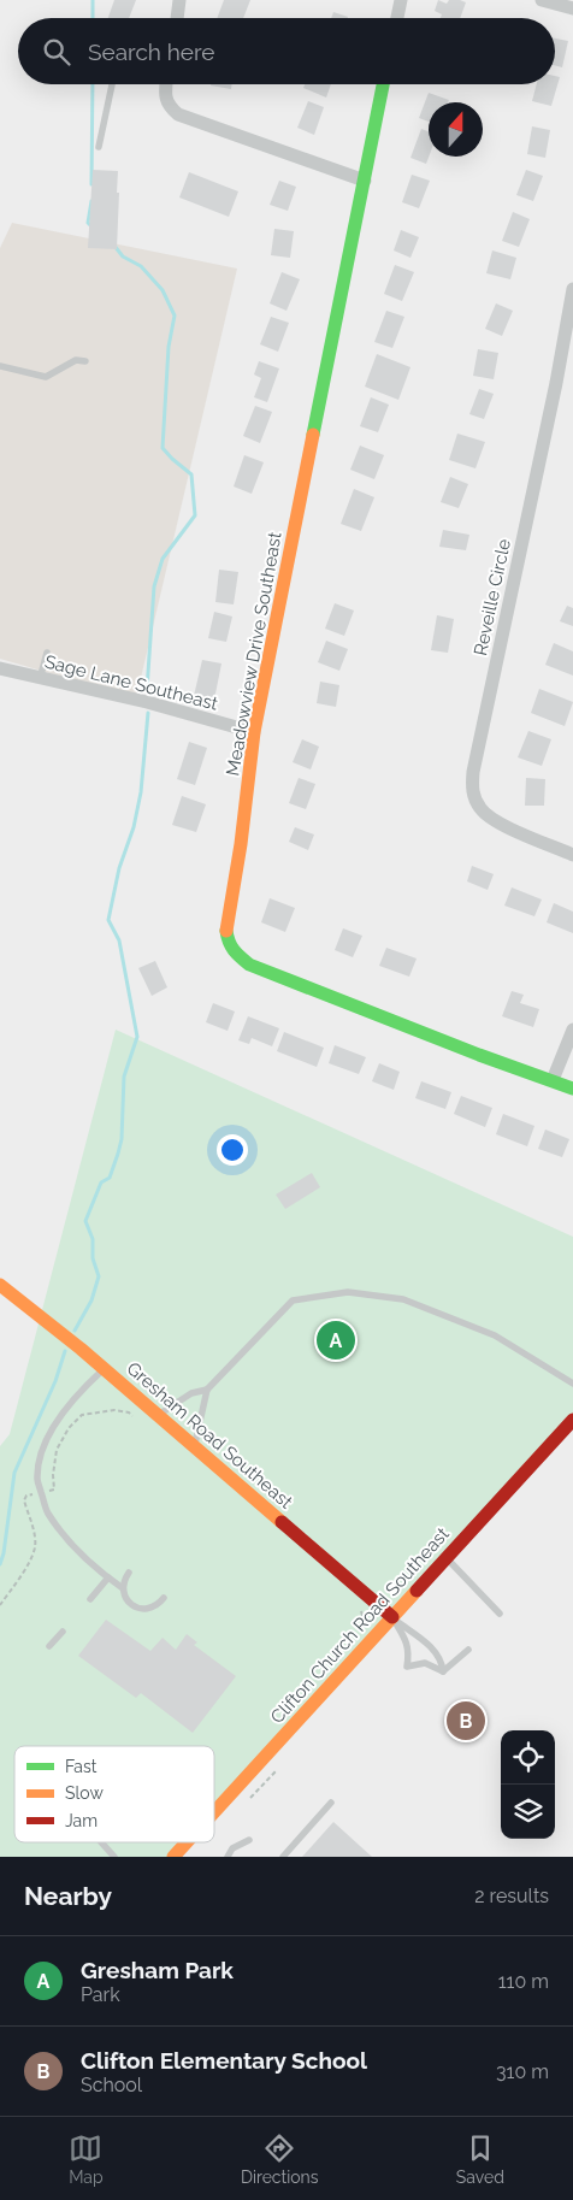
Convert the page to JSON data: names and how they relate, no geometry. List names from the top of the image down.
{
  "streets": {
    "street": [
      "Reveille Circle",
      "Meadowview Drive Southeast",
      "Sage Lane Southeast",
      "Gresham Road Southeast",
      "Clifton Church Road Southeast"
    ]
  },
  "crossings": [
    ["Meadowview Drive Southeast", "Sage Lane Southeast"],
    ["Gresham Road Southeast", "Clifton Church Road Southeast"]
  ],
  "legend": ["Fast", "Slow", "Jam"],
  "north": "top",
  "page": {
    "search": "Search here",
    "pins": ["A", "B"],
    "heading": ["Nearby", "2 results"],
    "list": [
      {
        "mark": "A",
        "name": "Gresham Park",
        "note": "Park",
        "value": "110 m"
      },
      {
        "mark": "B",
        "name": "Clifton Elementary School",
        "note": "School",
        "value": "310 m"
      }
    ],
    "nav": ["Map", "Directions", "Saved"]
  }
}
